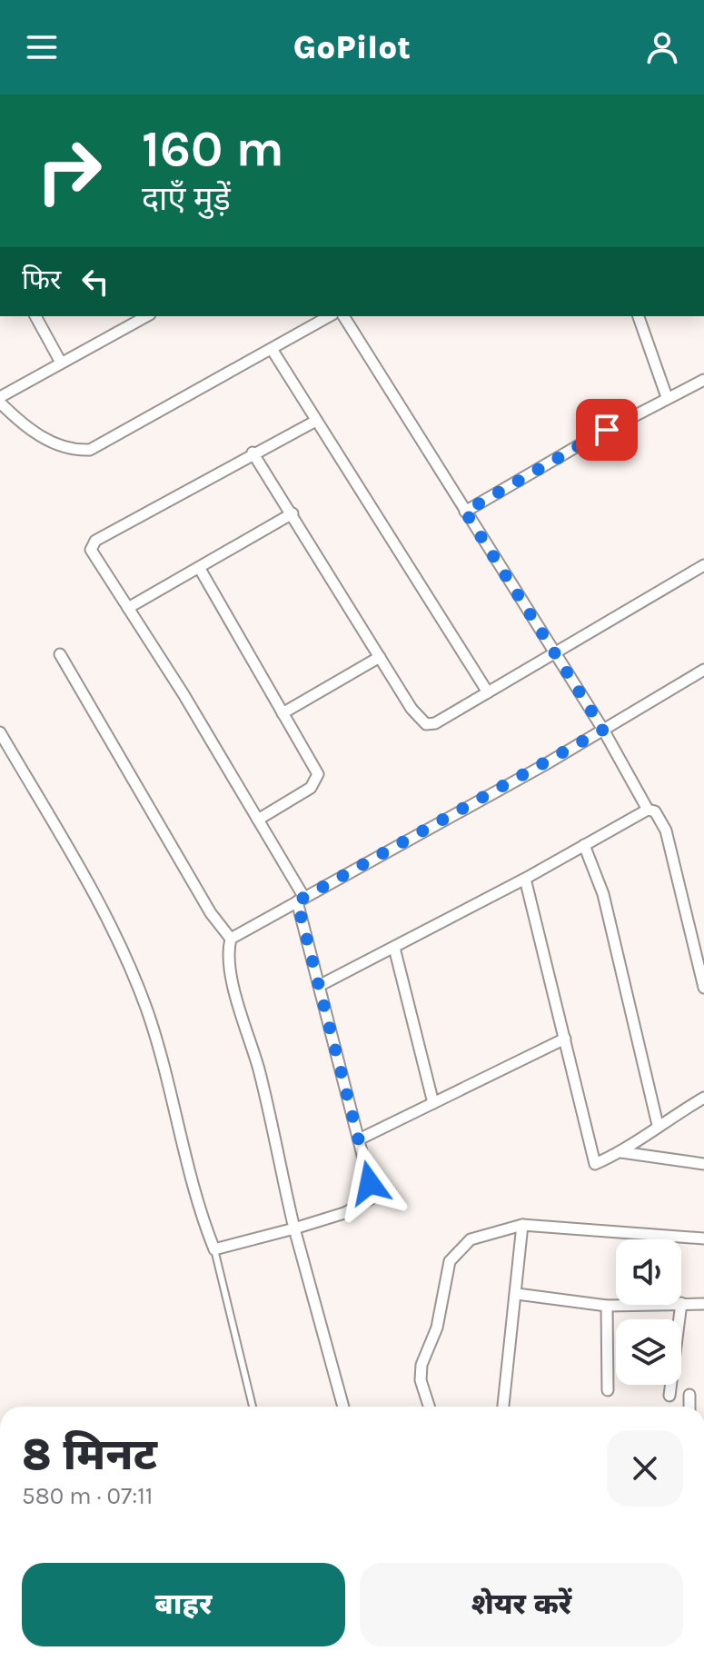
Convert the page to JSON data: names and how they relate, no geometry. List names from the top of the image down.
{
  "page": {
    "header": "GoPilot",
    "turn": ["160 m", "दाएँ मुड़ें"],
    "then": "फिर",
    "heading": ["8 मिनट", "580 m · 07:11"],
    "buttons": ["बाहर", "शेयर करें"]
  }
}
